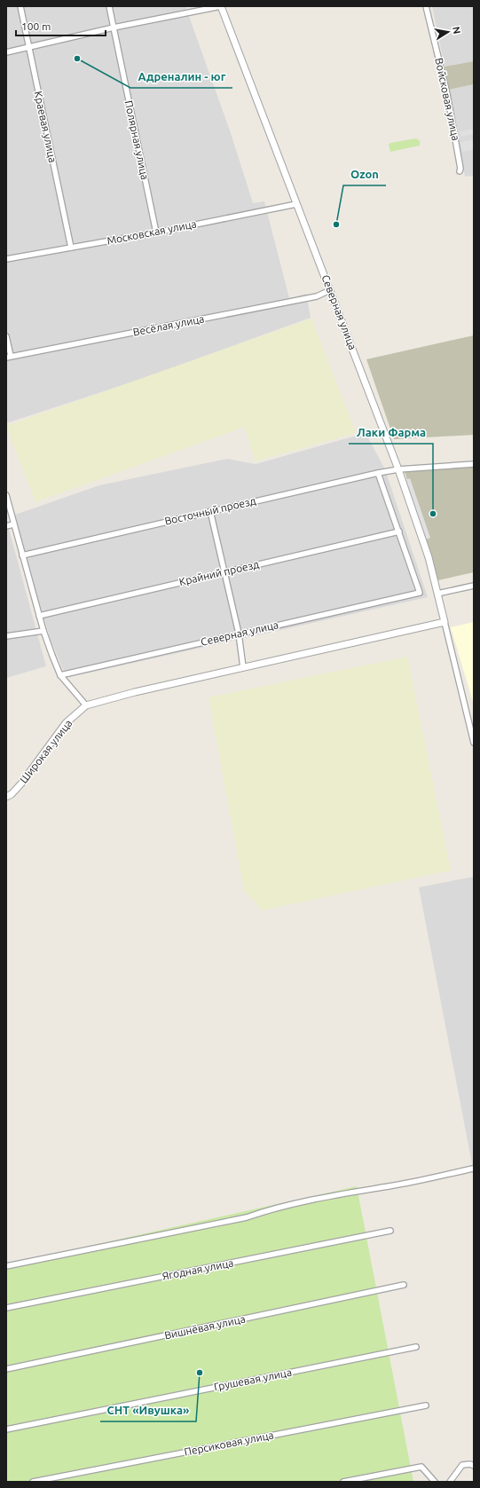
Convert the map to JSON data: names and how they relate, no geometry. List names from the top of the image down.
{
  "streets": {
    "street": [
      "Войсковая улица",
      "Краевая улица",
      "Полярная улица",
      "Московская улица",
      "Северная улица",
      "Весёлая улица",
      "Восточный проезд",
      "Крайний проезд",
      "Широкая улица",
      "Ягодная улица",
      "Вишнёвая улица",
      "Грушевая улица",
      "Персиковая улица"
    ]
  },
  "crossings": [
    ["Краевая улица", "Московская улица"],
    ["Полярная улица", "Московская улица"],
    ["Московская улица", "Северная улица"],
    ["Северная улица", "Весёлая улица"],
    ["Северная улица", "Восточный проезд"],
    ["Северная улица", "Крайний проезд"]
  ],
  "places": [
    "Адреналин - юг",
    "Ozon",
    "Лаки Фарма",
    "СНТ «Ивушка»"
  ],
  "scale_bar": "100 m",
  "north": "right"
}
